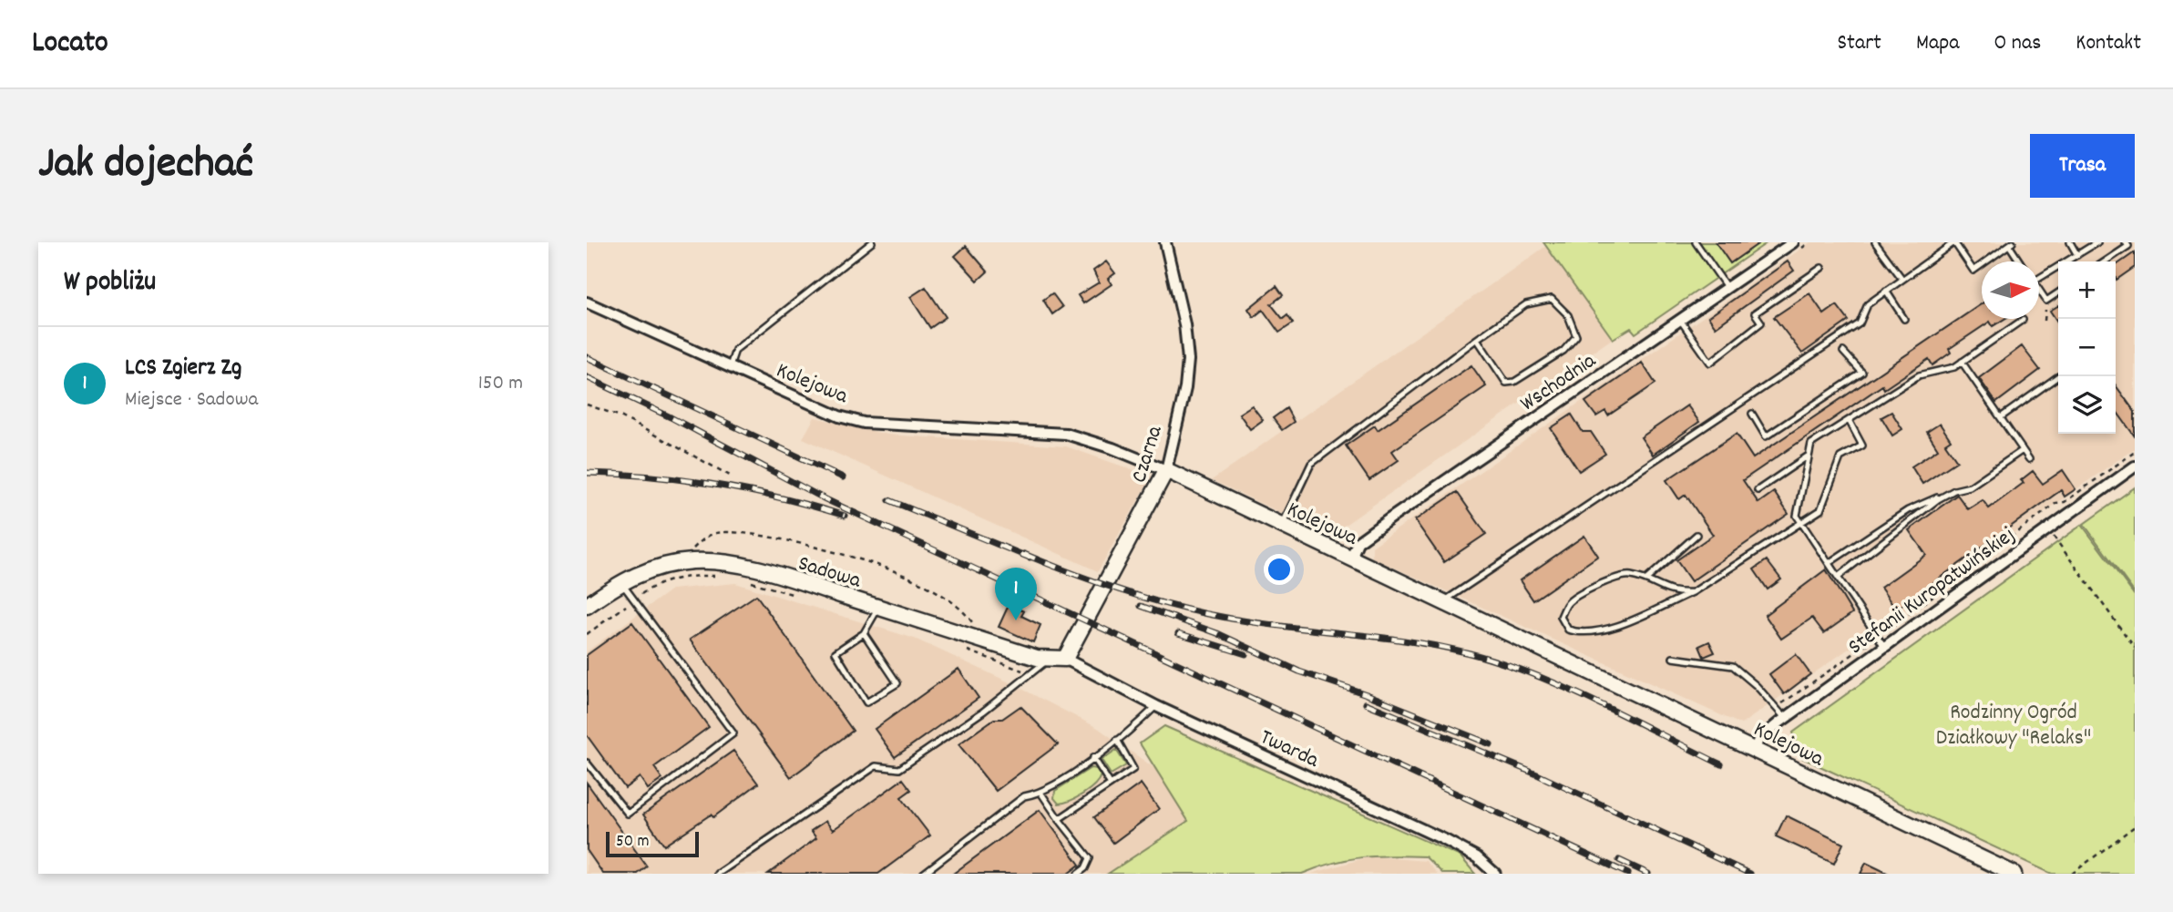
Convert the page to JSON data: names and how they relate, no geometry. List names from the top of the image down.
{
  "streets": {
    "street": [
      "Wschodnia",
      "Kolejowa",
      "Czarna",
      "Sadowa",
      "Stefanii Kuropatwińskiej",
      "Twarda"
    ]
  },
  "crossings": [
    ["Wschodnia", "Kolejowa"],
    ["Kolejowa", "Czarna"],
    ["Kolejowa", "Stefanii Kuropatwińskiej"],
    ["Czarna", "Sadowa"],
    ["Czarna", "Twarda"],
    ["Sadowa", "Twarda"]
  ],
  "parks": ["Rodzinny Ogród Działkowy \"Relaks\""],
  "scale_bar": "50 m",
  "north": "right",
  "page": {
    "header": "Locato",
    "nav": [
      "Start",
      "Mapa",
      "O nas",
      "Kontakt"
    ],
    "title": "Jak dojechać",
    "buttons": "Trasa",
    "heading": "W pobliżu",
    "map_buttons": ["+", "−"],
    "list": [
      {
        "mark": "1",
        "name": "LCS Zgierz Zg",
        "note": "Miejsce · Sadowa",
        "value": "150 m"
      }
    ],
    "pins": "1",
    "scale": "50 m"
  }
}
